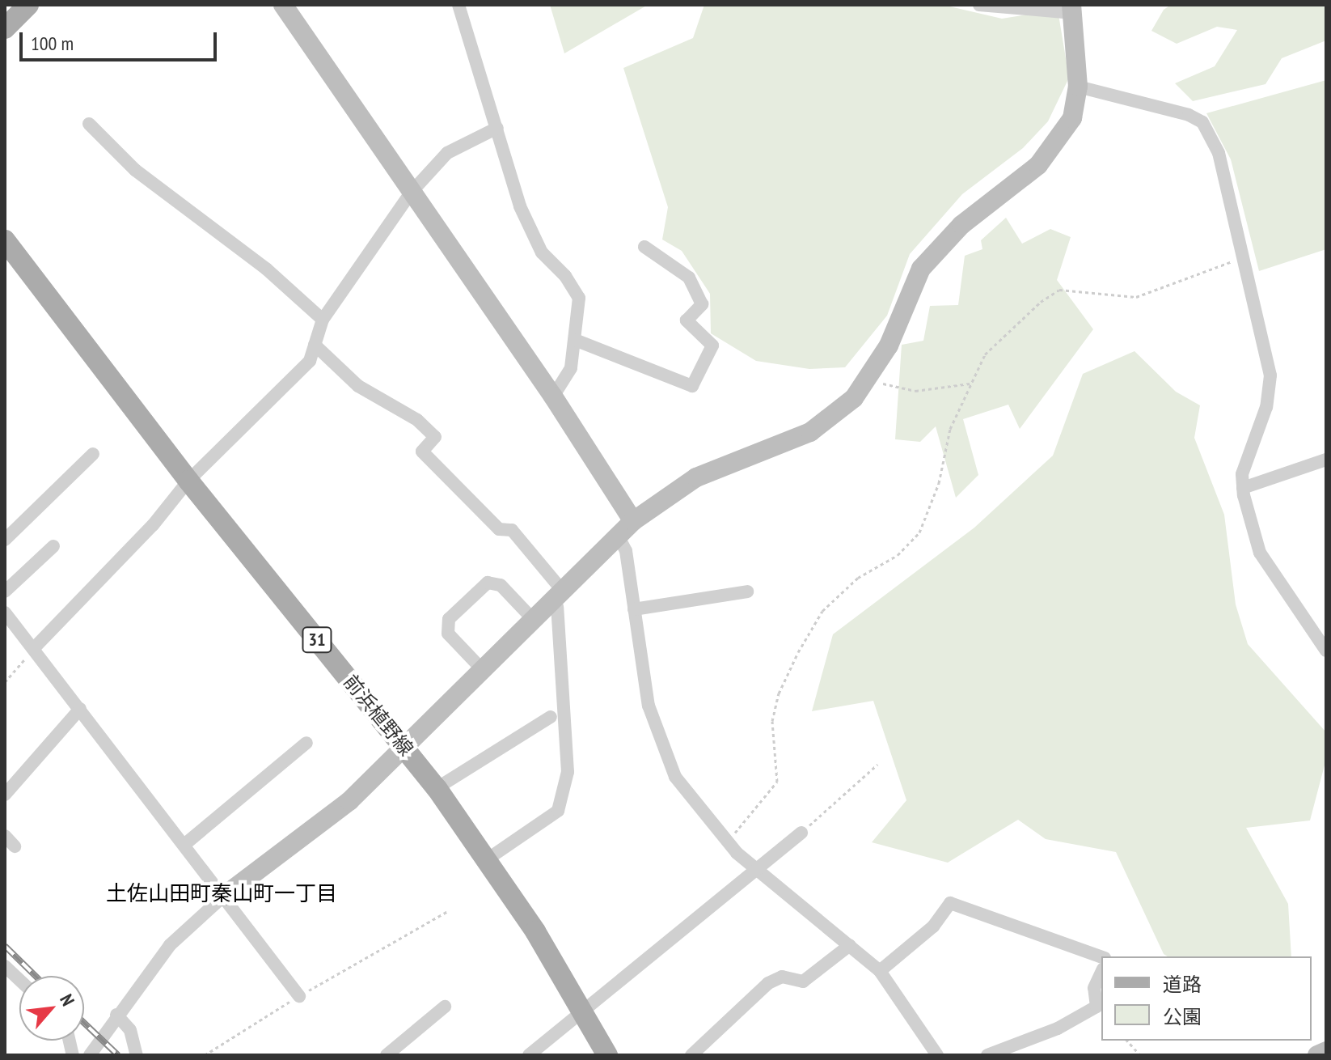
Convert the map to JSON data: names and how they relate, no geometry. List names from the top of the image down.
{
  "streets": {
    "main road": ["31", "前浜植野線"]
  },
  "districts": ["土佐山田町秦山町一丁目"],
  "legend": ["道路", "公園"],
  "scale_bar": "100 m",
  "north": "top right"
}
